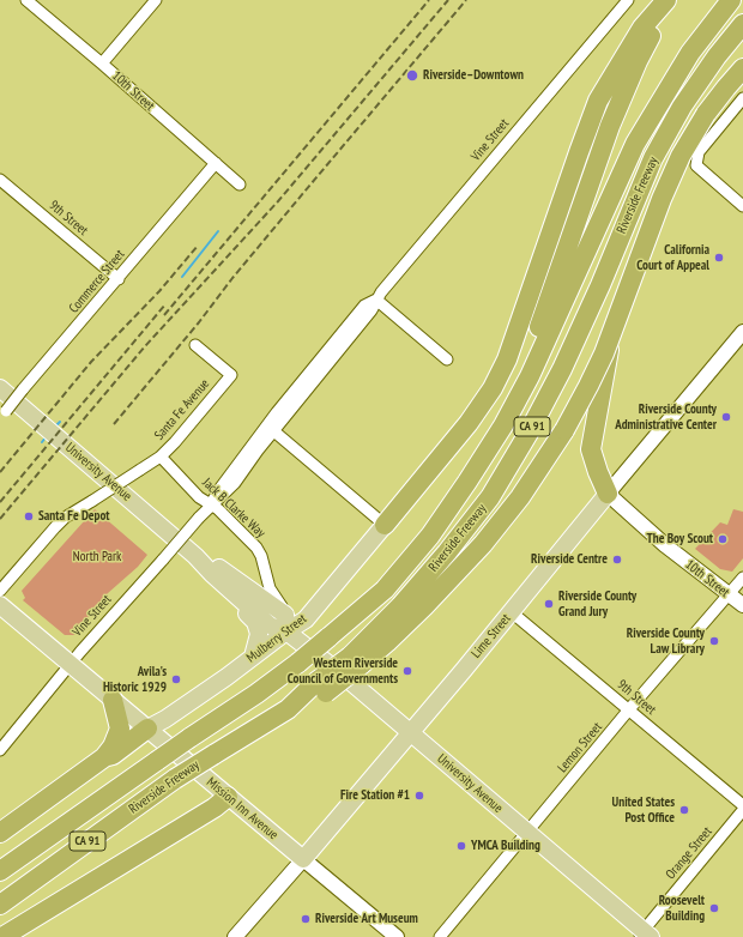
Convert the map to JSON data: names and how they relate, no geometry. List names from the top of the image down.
{
  "streets": {
    "highway": ["Riverside Freeway", "CA 91"],
    "main road": [
      "10th Street",
      "University Avenue",
      "Lime Street",
      "Mulberry Street",
      "Mission Inn Avenue"
    ],
    "street": [
      "Vine Street",
      "9th Street",
      "Commerce Street",
      "Santa Fe Avenue",
      "Jack B Clarke Way",
      "Lemon Street",
      "Orange Street"
    ]
  },
  "crossings": [
    ["10th Street", "Commerce Street"],
    ["10th Street", "Lime Street"],
    ["10th Street", "Lemon Street"],
    ["Vine Street", "Jack B Clarke Way"],
    ["Vine Street", "Mission Inn Avenue"],
    ["9th Street", "Commerce Street"],
    ["9th Street", "Lime Street"],
    ["9th Street", "Lemon Street"],
    ["Santa Fe Avenue", "Jack B Clarke Way"],
    ["University Avenue", "Jack B Clarke Way"],
    ["University Avenue", "Lime Street"],
    ["University Avenue", "Mulberry Street"],
    ["University Avenue", "Lemon Street"],
    ["University Avenue", "Orange Street"],
    ["Jack B Clarke Way", "Mulberry Street"],
    ["Lime Street", "Mission Inn Avenue"],
    ["Mulberry Street", "Mission Inn Avenue"]
  ],
  "parks": ["North Park"],
  "places": [
    "Riverside–Downtown",
    "California Court of Appeal",
    "Riverside County Administrative Center",
    "Santa Fe Depot",
    "The Boy Scout",
    "Riverside Centre",
    "Riverside County Grand Jury",
    "Riverside County Law Library",
    "Western Riverside Council of Governments",
    "Avila's Historic 1929",
    "Fire Station #1",
    "United States Post Office",
    "YMCA Building",
    "Roosevelt Building",
    "Riverside Art Museum"
  ]
}
